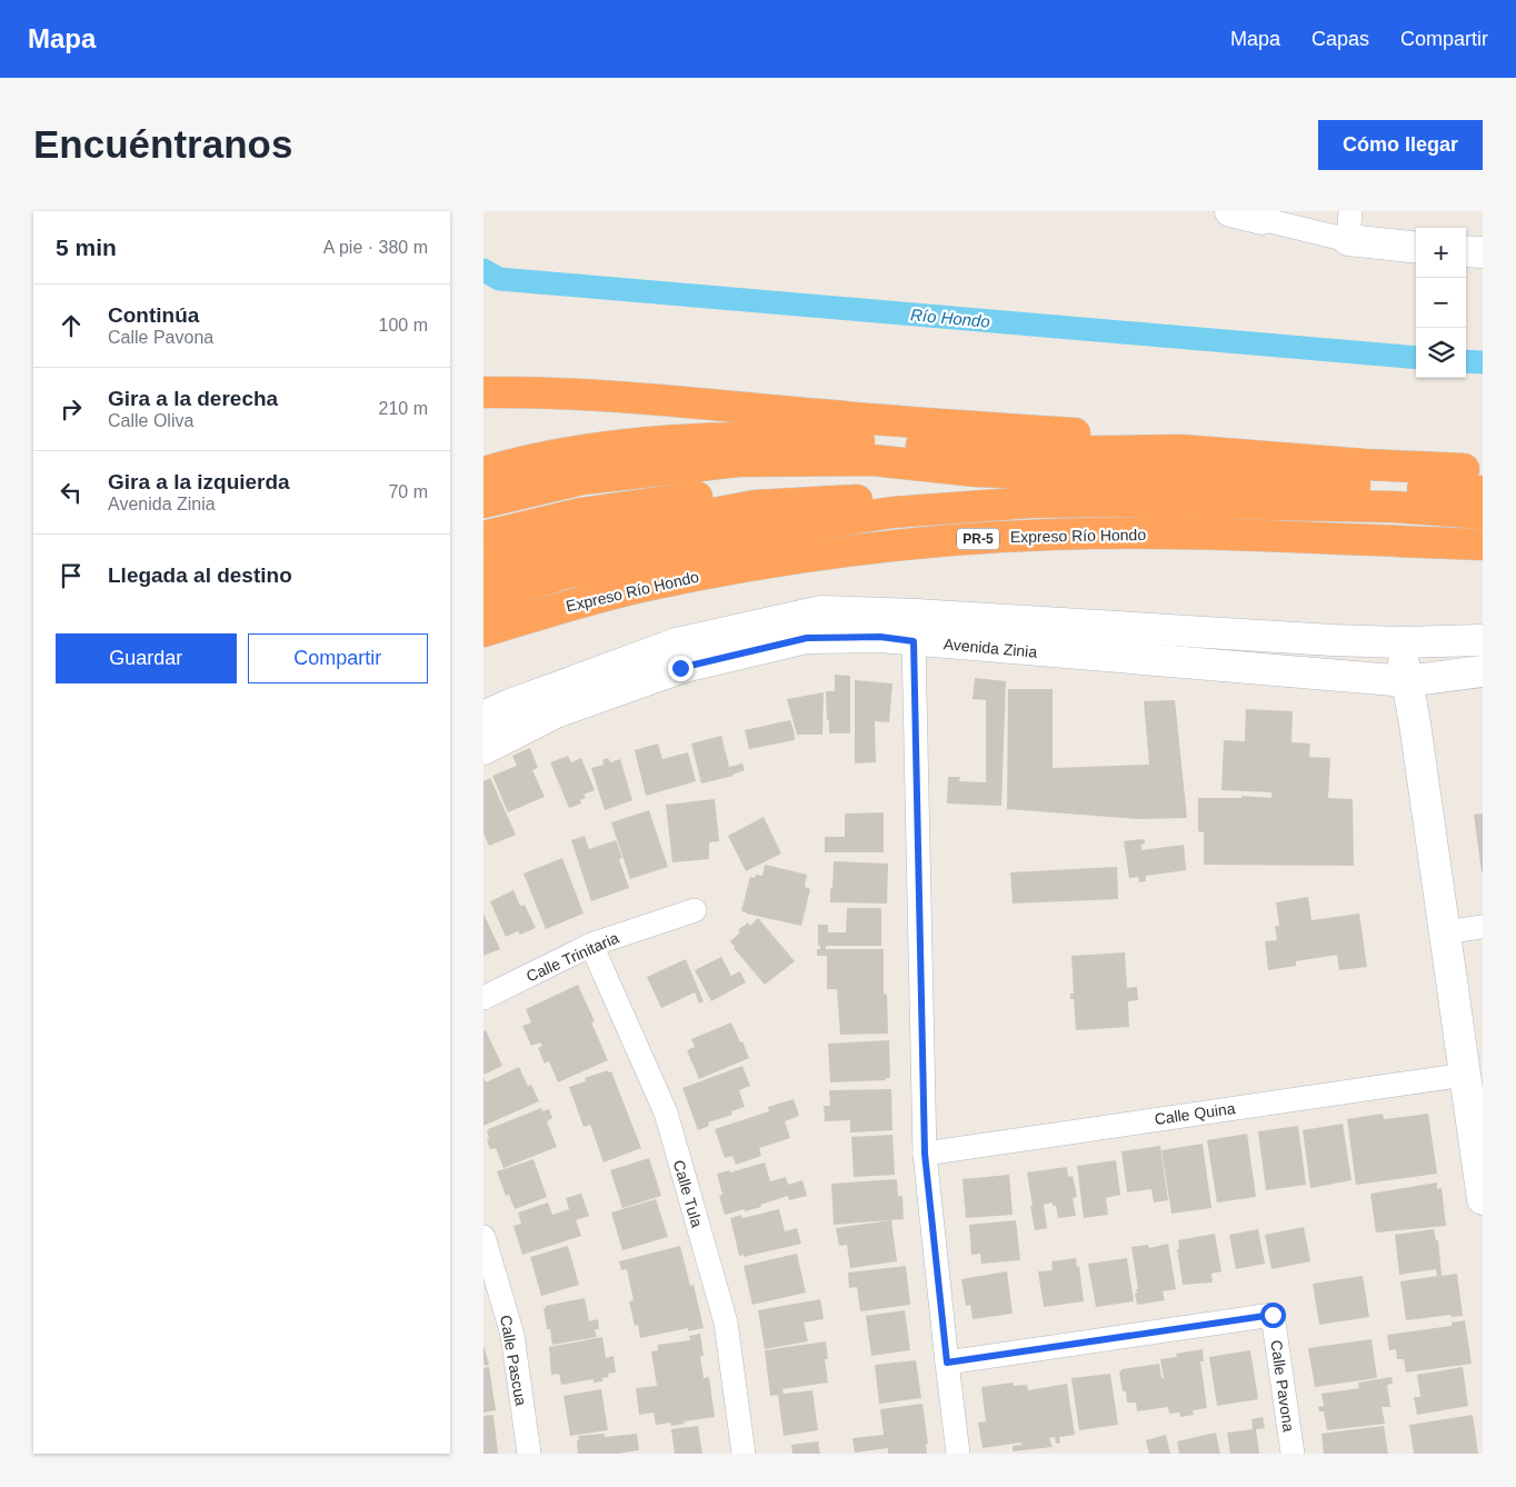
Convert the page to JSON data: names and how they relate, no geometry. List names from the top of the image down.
{
  "streets": {
    "highway": ["Expreso Río Hondo", "PR-5"],
    "street": [
      "Avenida Zinia",
      "Calle Trinitaria",
      "Calle Quina",
      "Calle Tula",
      "Calle Pascua",
      "Calle Pavona"
    ]
  },
  "crossings": [
    ["Calle Trinitaria", "Calle Tula"]
  ],
  "water": ["Río Hondo"],
  "page": {
    "header": "Mapa",
    "nav": ["Mapa", "Capas", "Compartir"],
    "buttons": [
      "Cómo llegar",
      ["Guardar", "Compartir"]
    ],
    "title": "Encuéntranos",
    "heading": ["5 min", "A pie · 380 m"],
    "map_buttons": ["+", "−"],
    "list": [
      ["Continúa", "Calle Pavona", "100 m"],
      ["Gira a la derecha", "Calle Oliva", "210 m"],
      ["Gira a la izquierda", "Avenida Zinia", "70 m"],
      "Llegada al destino"
    ]
  }
}
